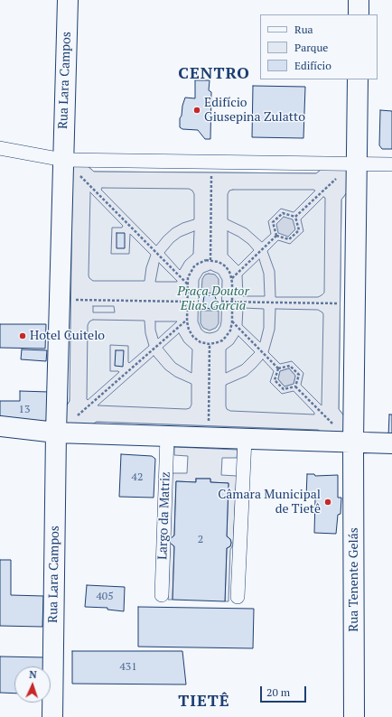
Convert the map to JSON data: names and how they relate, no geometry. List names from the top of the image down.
{
  "streets": {
    "street": ["Rua Lara Campos", "Largo da Matriz", "Rua Tenente Gelás"]
  },
  "districts": ["CENTRO", "TIETÊ"],
  "parks": ["Praça Doutor Elias Garcia"],
  "places": ["Edifício Giusepina Zulatto", "Hotel Cuitelo", "Câmara Municipal de Tietê"],
  "house_numbers": [
    "13",
    "42",
    "2",
    "405",
    "431"
  ],
  "legend": ["Rua", "Parque", "Edifício"],
  "scale_bar": "20 m",
  "north": "top"
}
